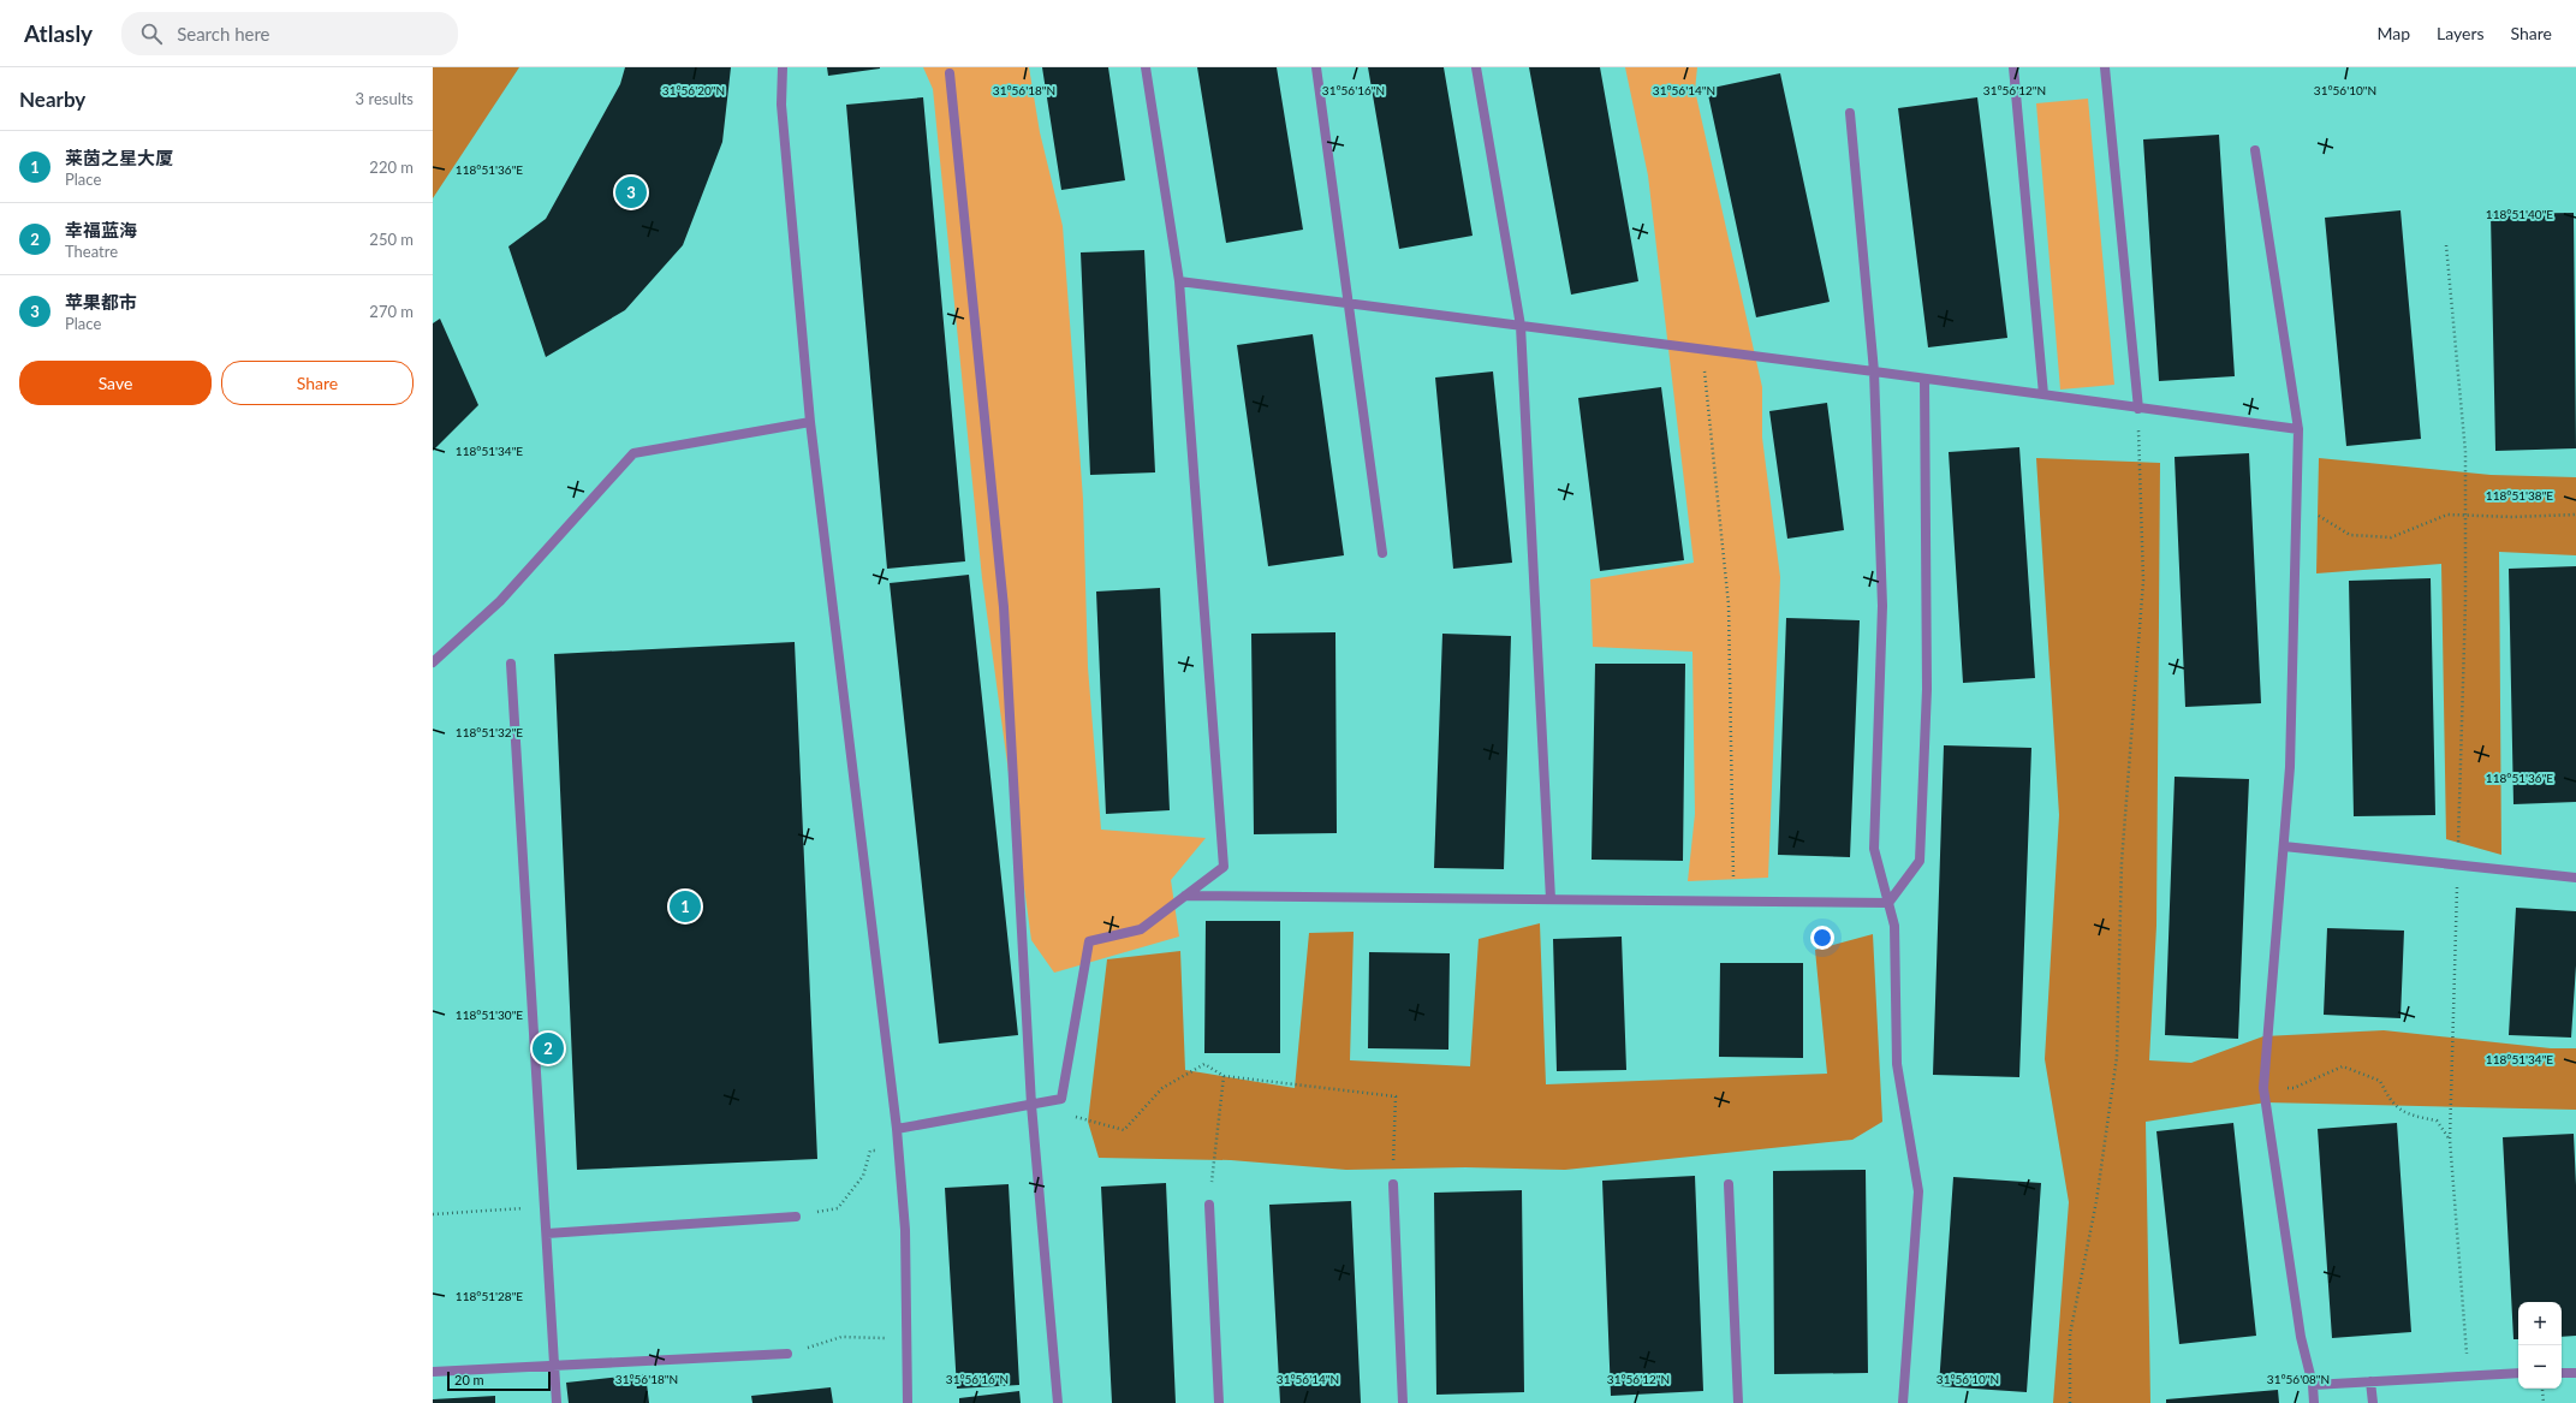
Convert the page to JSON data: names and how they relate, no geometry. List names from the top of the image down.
{
  "scale_bar": "20 m",
  "page": {
    "header": "Atlasly",
    "search": "Search here",
    "nav": ["Map", "Layers", "Share"],
    "heading": ["Nearby", "3 results"],
    "list": [
      {
        "mark": "1",
        "name": "莱茵之星大厦",
        "note": "Place",
        "value": "220 m"
      },
      {
        "mark": "2",
        "name": "幸福蓝海",
        "note": "Theatre",
        "value": "250 m"
      },
      {
        "mark": "3",
        "name": "苹果都市",
        "note": "Place",
        "value": "270 m"
      }
    ],
    "pins": ["3", "1", "2"],
    "buttons": ["Save", "Share"],
    "map_buttons": ["+", "−"],
    "scale": "20 m"
  },
  "coordinates": [
    "31°56'20\"N",
    "31°56'18\"N",
    "31°56'16\"N",
    "31°56'14\"N",
    "31°56'12\"N",
    "31°56'10\"N",
    "118°51'36\"E",
    "118°51'40\"E",
    "118°51'34\"E",
    "118°51'38\"E",
    "118°51'32\"E",
    "118°51'30\"E",
    "118°51'28\"E",
    "31°56'08\"N"
  ]
}
